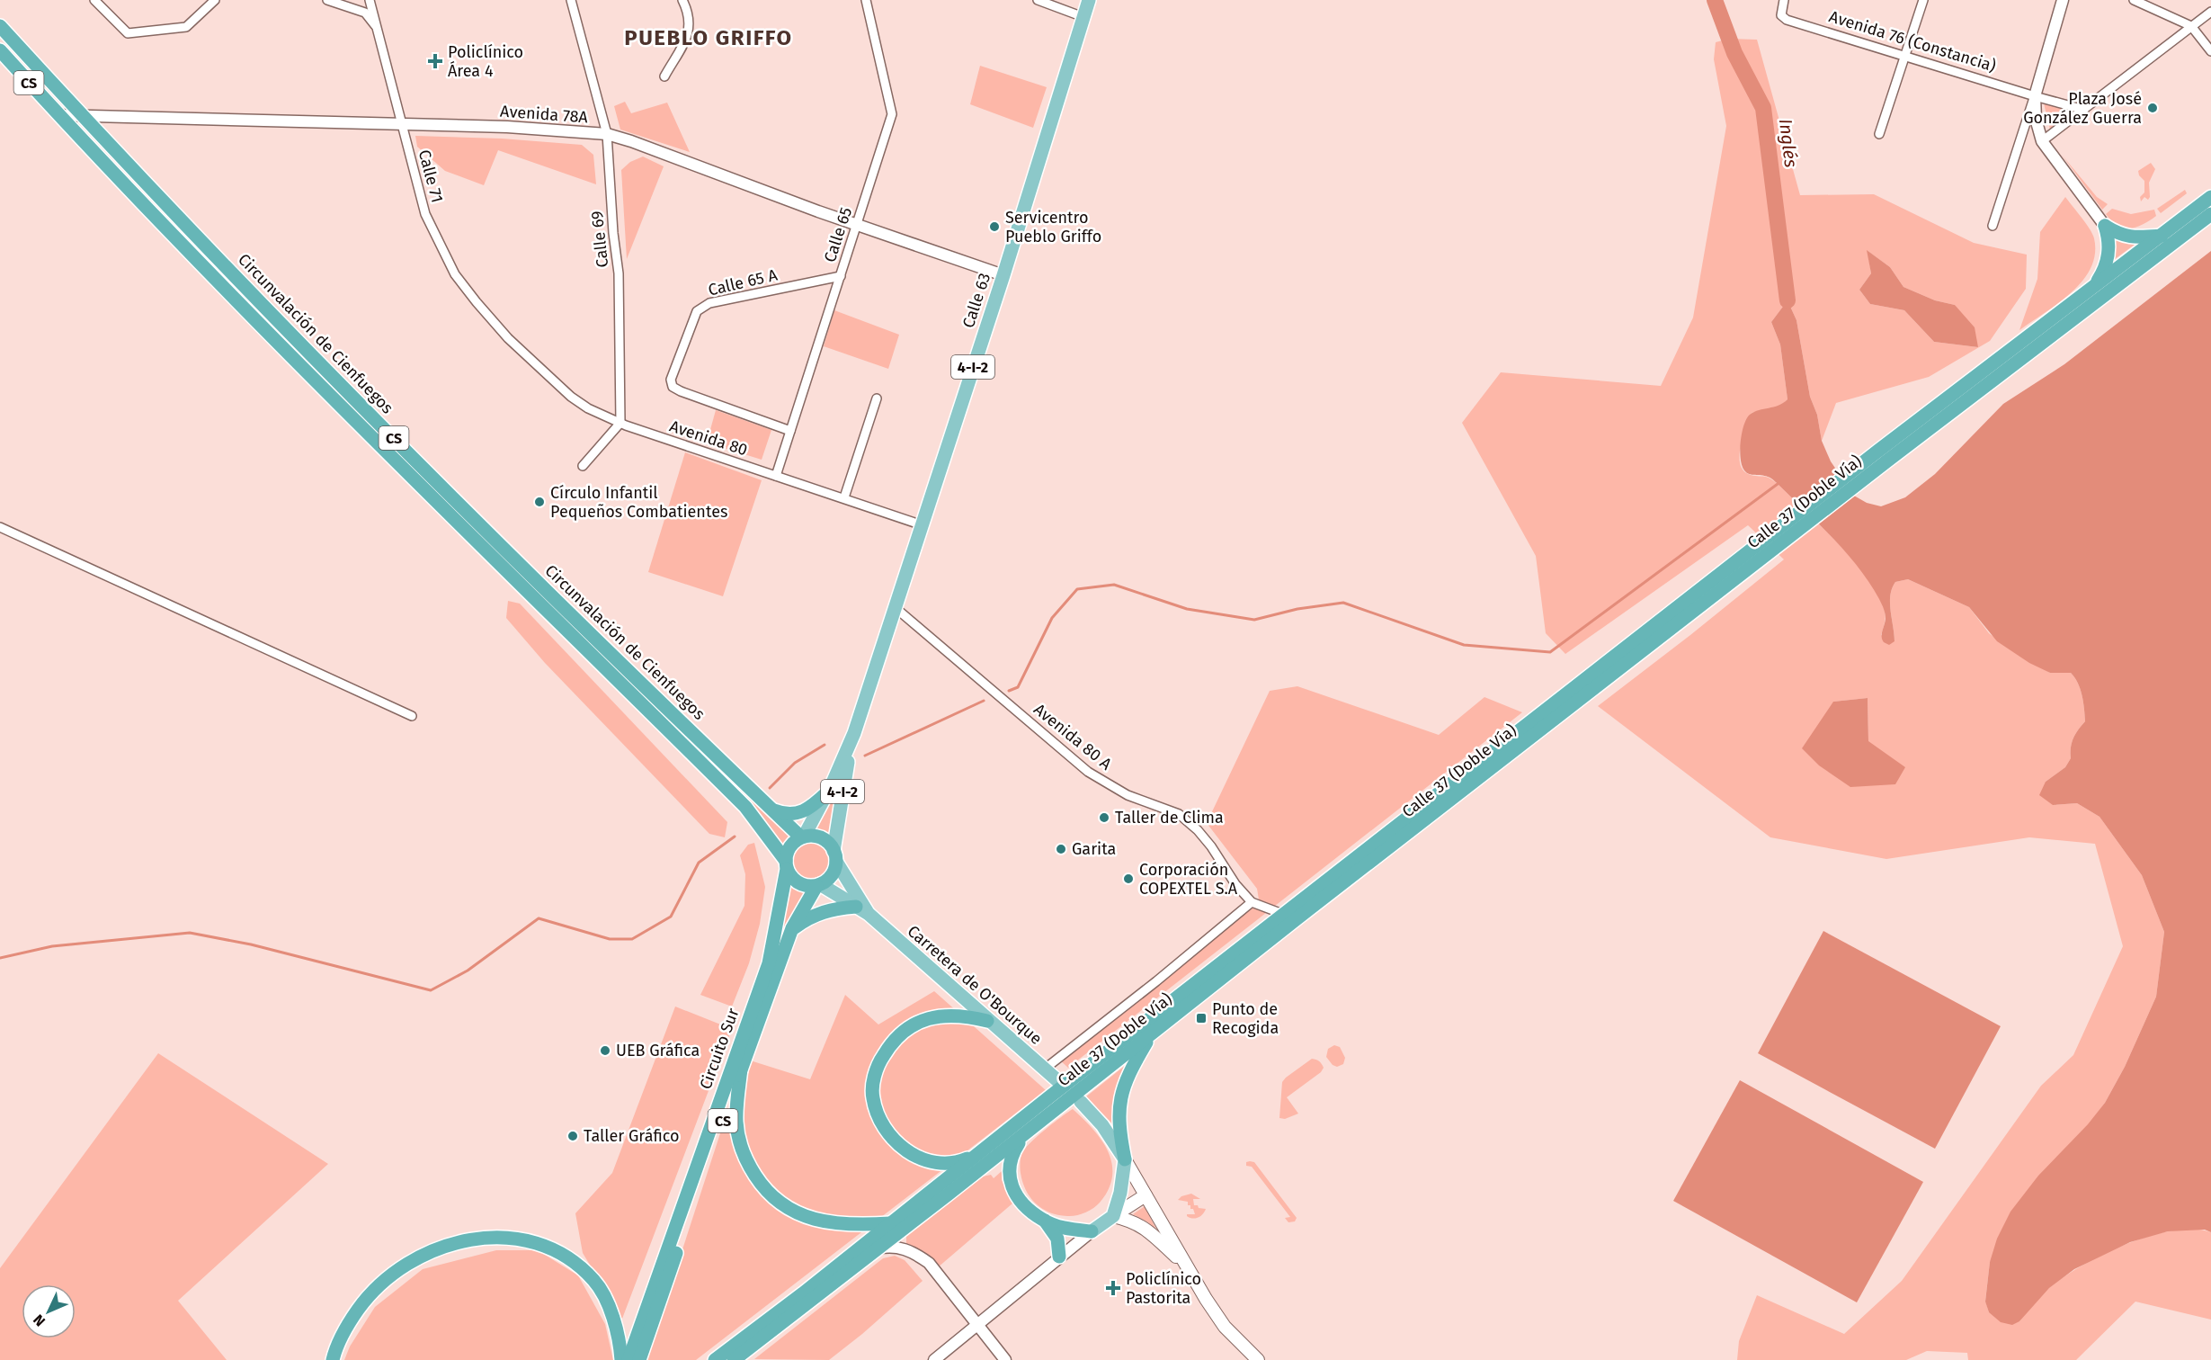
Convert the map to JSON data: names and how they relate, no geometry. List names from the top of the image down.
{
  "streets": {
    "highway": [
      "CS",
      "Circunvalación de Cienfuegos",
      "Calle 37 (Doble Vía)",
      "Circuito Sur"
    ],
    "main road": ["Calle 63", "4-I-2", "Carretera de O'Bourque"],
    "street": [
      "Avenida 76 (Constancia)",
      "Avenida 78A",
      "Calle 71",
      "Calle 65",
      "Calle 69",
      "Calle 65 A",
      "Avenida 80",
      "Avenida 80 A"
    ]
  },
  "crossings": [
    ["CS", "Calle 63"],
    ["CS", "Circunvalación de Cienfuegos"],
    ["CS", "Carretera de O'Bourque"],
    ["CS", "Circuito Sur"],
    ["Avenida 78A", "Calle 71"],
    ["Avenida 78A", "Calle 65"],
    ["Avenida 78A", "Calle 69"],
    ["Avenida 78A", "Calle 63"],
    ["Avenida 78A", "Circunvalación de Cienfuegos"],
    ["Calle 71", "Avenida 80"],
    ["Calle 65", "Calle 65 A"],
    ["Calle 65", "Avenida 80"],
    ["Calle 69", "Avenida 80"],
    ["Calle 63", "Circunvalación de Cienfuegos"],
    ["Calle 63", "Avenida 80"],
    ["Calle 63", "Avenida 80 A"],
    ["Calle 63", "Carretera de O'Bourque"],
    ["Calle 63", "Circuito Sur"],
    ["Circunvalación de Cienfuegos", "Carretera de O'Bourque"],
    ["Circunvalación de Cienfuegos", "Circuito Sur"],
    ["Calle 37 (Doble Vía)", "Avenida 80 A"],
    ["Carretera de O'Bourque", "Circuito Sur"]
  ],
  "districts": ["PUEBLO GRIFFO"],
  "water": ["Inglés"],
  "places": {
    "health": ["Policlínico Área 4", "Policlínico Pastorita"],
    "other": [
      "Plaza José González Guerra",
      "Servicentro Pueblo Griffo",
      "Círculo Infantil Pequeños Combatientes",
      "Taller de Clima",
      "Garita",
      "Corporación COPEXTEL S.A",
      "UEB Gráfica",
      "Taller Gráfico"
    ],
    "transit": ["Punto de Recogida"]
  },
  "north": "bottom left"
}
